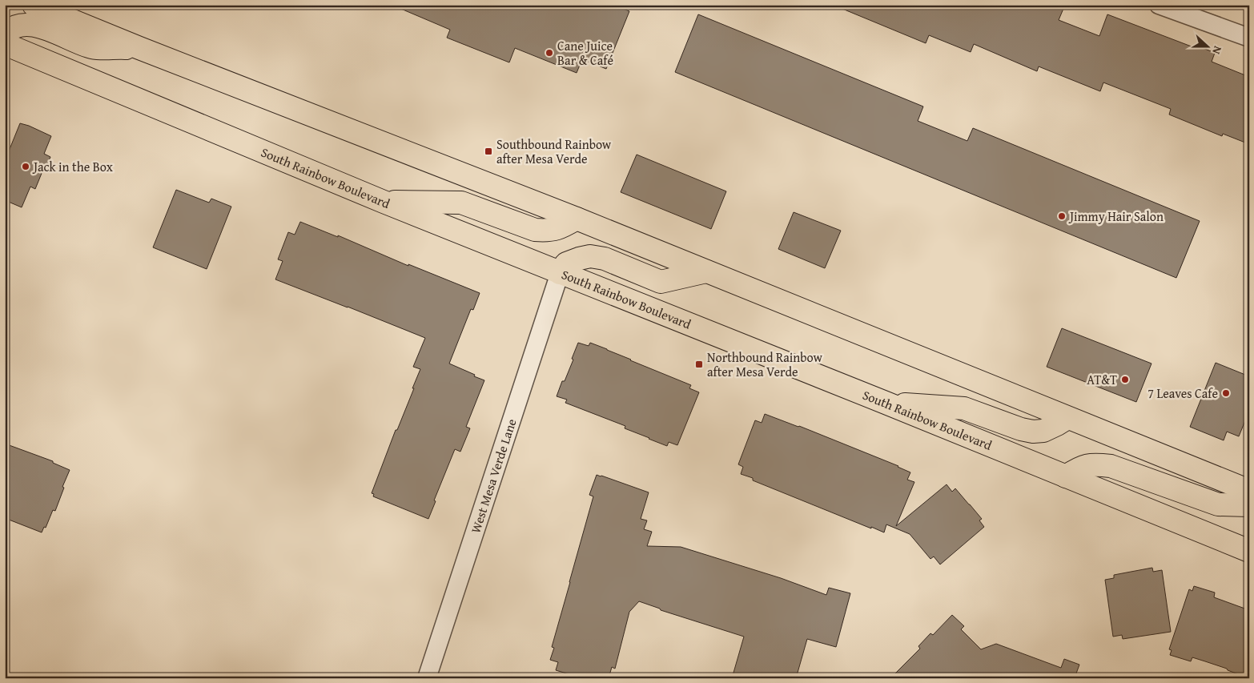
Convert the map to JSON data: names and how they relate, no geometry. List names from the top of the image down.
{
  "streets": {
    "main road": ["South Rainbow Boulevard"],
    "street": ["West Mesa Verde Lane"]
  },
  "crossings": [
    ["South Rainbow Boulevard", "West Mesa Verde Lane"]
  ],
  "places": {
    "other": [
      "Cane Juice Bar & Café",
      "Jack in the Box",
      "Jimmy Hair Salon",
      "AT&T",
      "7 Leaves Cafe"
    ],
    "transit": ["Southbound Rainbow after Mesa Verde", "Northbound Rainbow after Mesa Verde"]
  },
  "north": "right"
}
